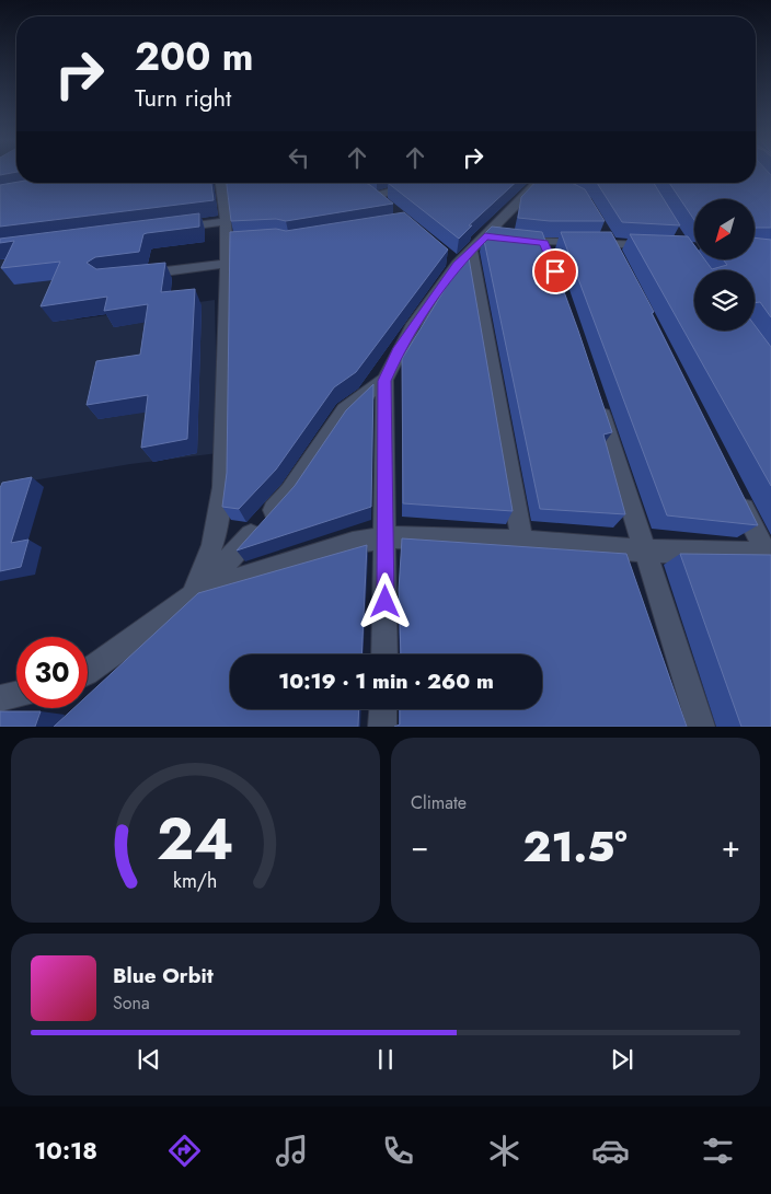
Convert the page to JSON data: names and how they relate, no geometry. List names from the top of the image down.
{
  "north": "bottom left",
  "page": {
    "turn": ["200 m", "Turn right"],
    "limit": "30",
    "trip": "10:19 · 1 min · 260 m",
    "tile": "Climate",
    "heat": ["−", "21.5°", "+"],
    "song": ["Blue Orbit", "Sona"],
    "tabs": "10:18",
    "gauge": ["24", "km/h"]
  }
}
